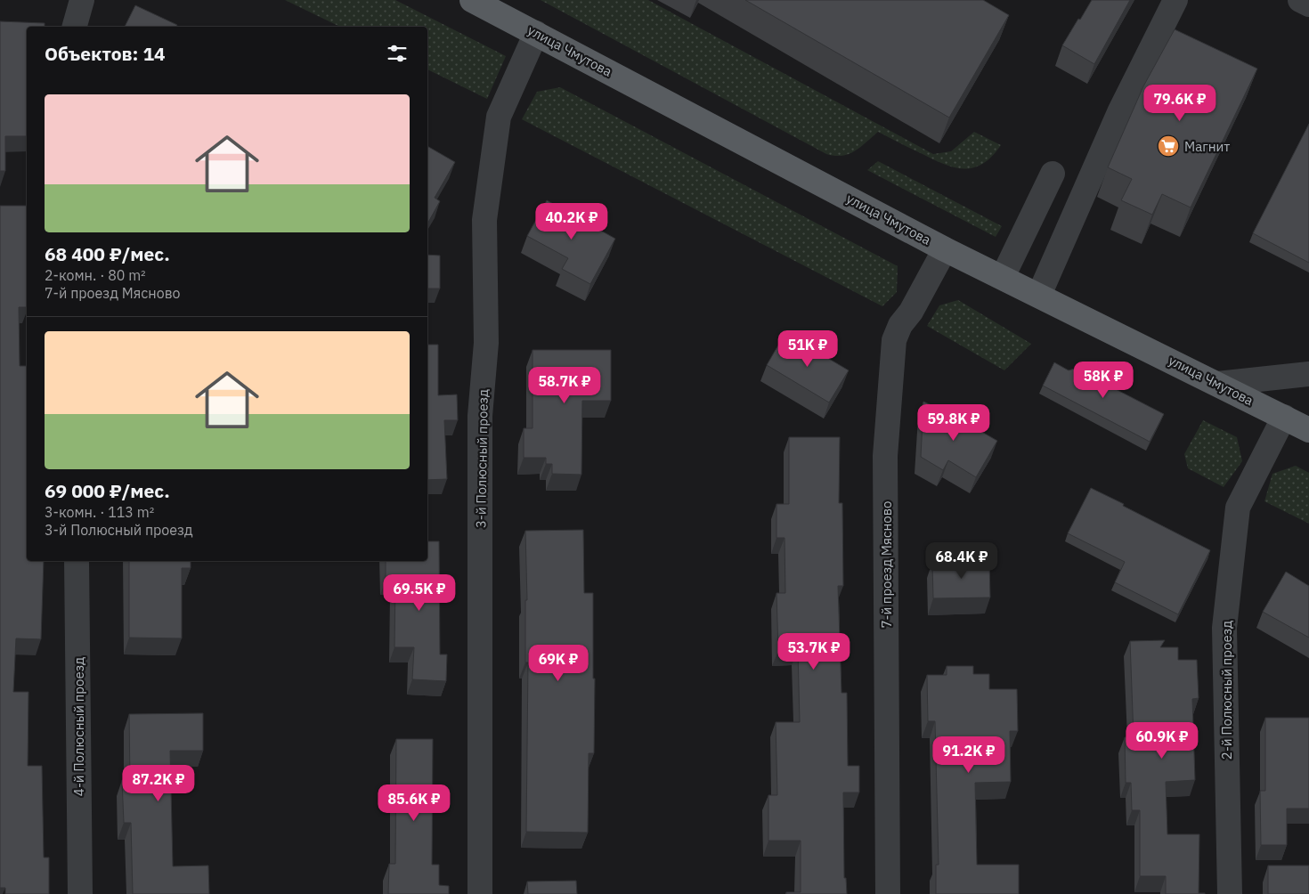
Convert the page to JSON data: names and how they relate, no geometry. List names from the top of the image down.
{
  "streets": {
    "main road": ["улица Чмутова"],
    "street": [
      "3-й Полюсный проезд",
      "7-й проезд Мясново",
      "2-й Полюсный проезд",
      "4-й Полюсный проезд"
    ]
  },
  "crossings": [
    ["улица Чмутова", "3-й Полюсный проезд"],
    ["улица Чмутова", "7-й проезд Мясново"],
    ["улица Чмутова", "2-й Полюсный проезд"]
  ],
  "places": {
    "supermarket": ["Магнит"]
  },
  "page": {
    "heading": "Объектов: 14",
    "list": [
      {
        "name": "68 400 ₽/мес.",
        "note": "2-комн. · 80 m² · 7-й проезд Мясново"
      },
      {
        "name": "69 000 ₽/мес.",
        "note": "3-комн. · 113 m² · 3-й Полюсный проезд"
      }
    ],
    "price": [
      "79.6K ₽",
      "40.2K ₽",
      "51K ₽",
      "58K ₽",
      "58.7K ₽",
      "59.8K ₽",
      "68.4K ₽",
      "69.5K ₽",
      "53.7K ₽",
      "69K ₽",
      "60.9K ₽",
      "91.2K ₽",
      "87.2K ₽",
      "85.6K ₽"
    ]
  }
}
